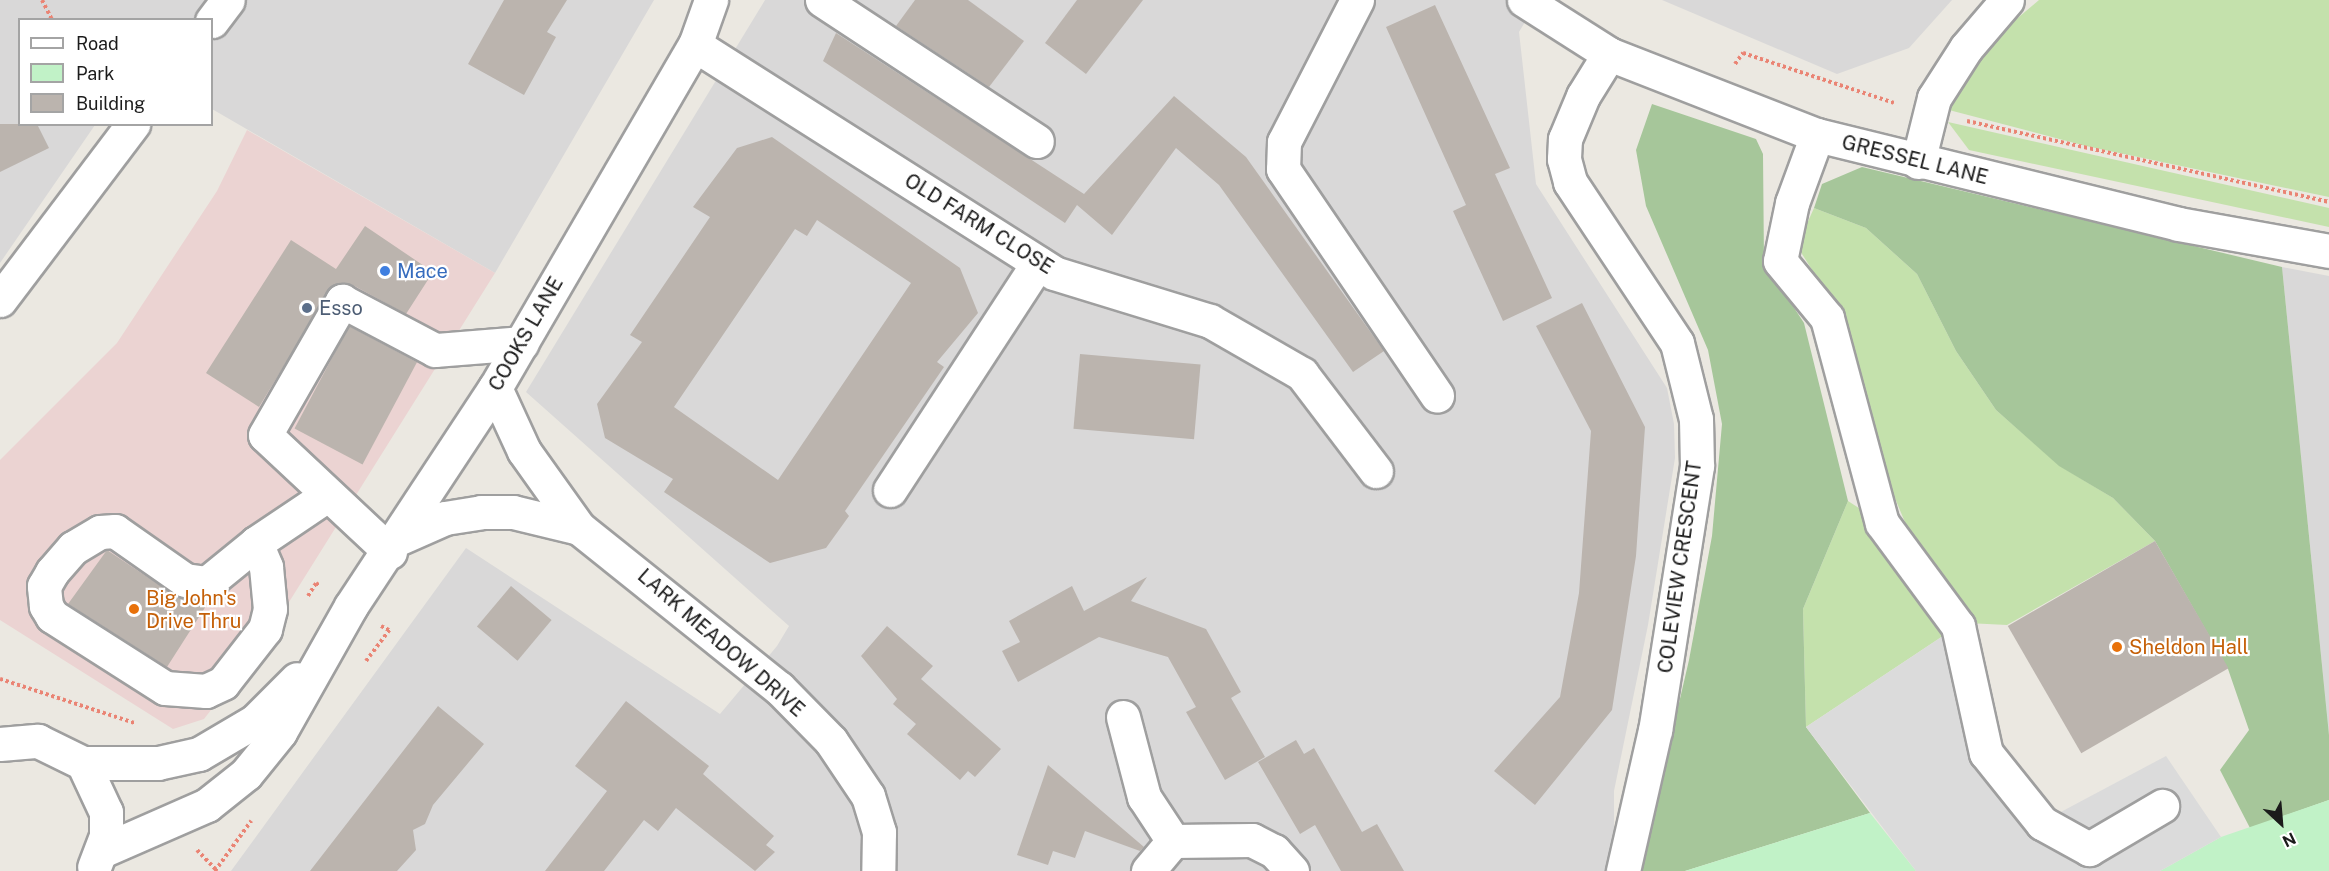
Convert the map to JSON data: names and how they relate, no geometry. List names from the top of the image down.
{
  "streets": {
    "street": [
      "GRESSEL LANE",
      "OLD FARM CLOSE",
      "COOKS LANE",
      "COLEVIEW CRESCENT",
      "LARK MEADOW DRIVE"
    ]
  },
  "crossings": [
    ["GRESSEL LANE", "COLEVIEW CRESCENT"],
    ["OLD FARM CLOSE", "COOKS LANE"],
    ["COOKS LANE", "LARK MEADOW DRIVE"]
  ],
  "places": [
    "Mace",
    "Esso",
    "Big John's Drive Thru",
    "Sheldon Hall"
  ],
  "legend": ["Road", "Park", "Building"],
  "north": "bottom right"
}
